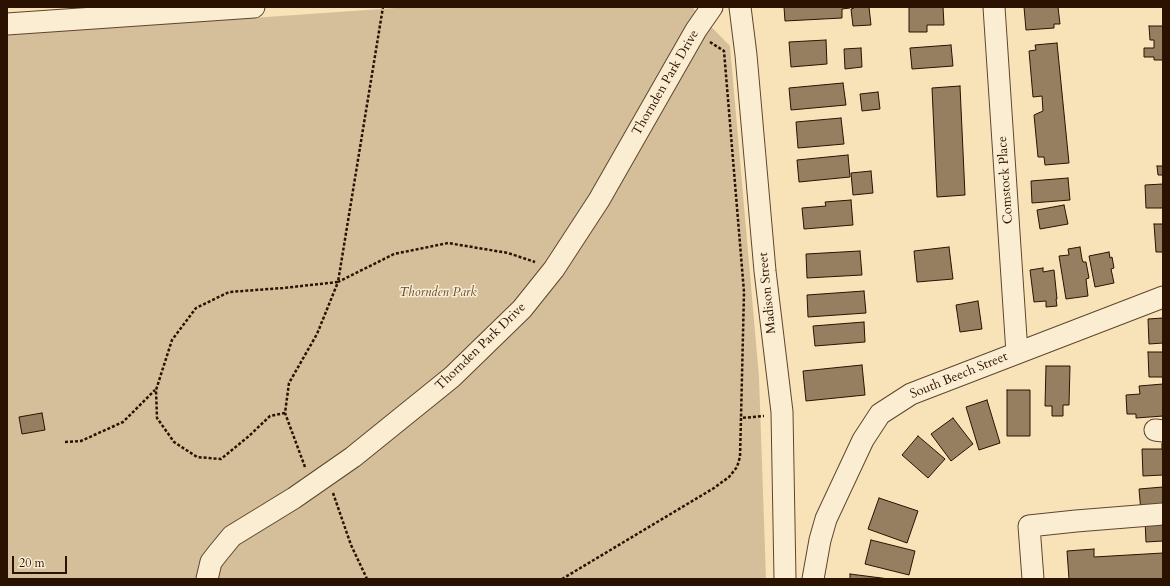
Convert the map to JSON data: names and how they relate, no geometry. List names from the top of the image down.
{
  "streets": {
    "street": [
      "Thornden Park Drive",
      "Comstock Place",
      "Madison Street",
      "South Beech Street"
    ]
  },
  "crossings": [
    ["Comstock Place", "South Beech Street"]
  ],
  "parks": ["Thornden Park"],
  "scale_bar": "20 m"
}
